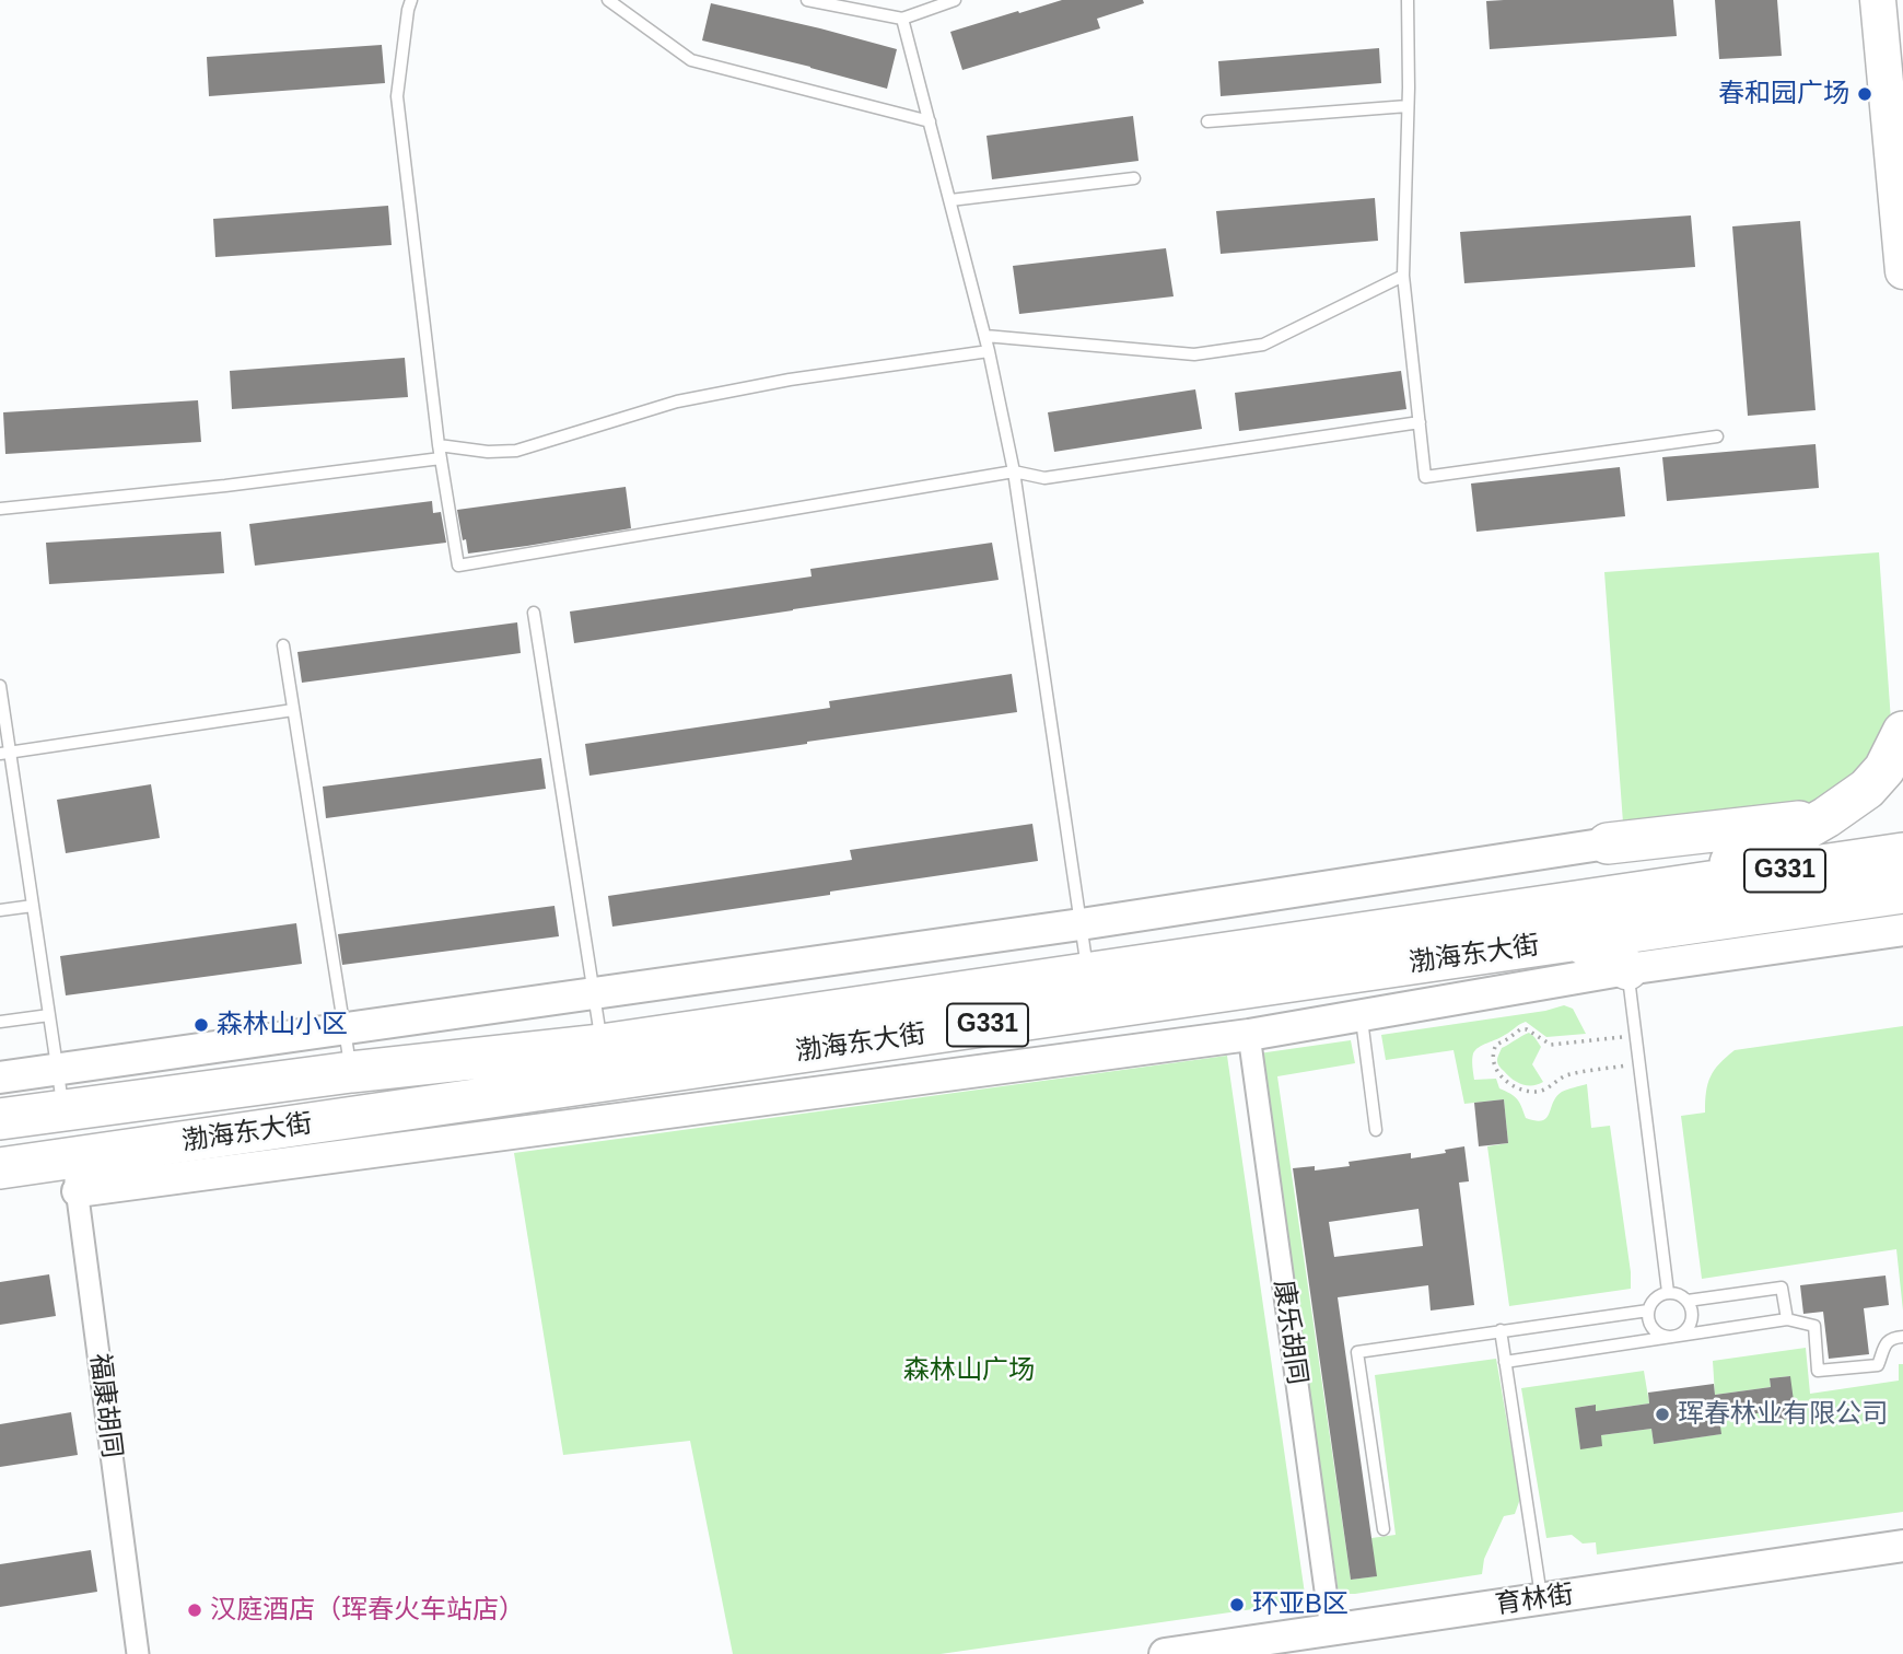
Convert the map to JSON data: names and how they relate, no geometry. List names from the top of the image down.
{
  "streets": {
    "highway": ["G331", "渤海东大街"],
    "street": ["康乐胡同", "福康胡同", "育林街"]
  },
  "crossings": [
    ["渤海东大街", "康乐胡同"],
    ["渤海东大街", "福康胡同"],
    ["康乐胡同", "育林街"]
  ],
  "parks": ["森林山广场"],
  "places": [
    "春和园广场",
    "森林山小区",
    "珲春林业有限公司",
    "环亚B区",
    "汉庭酒店（珲春火车站店）"
  ]
}
